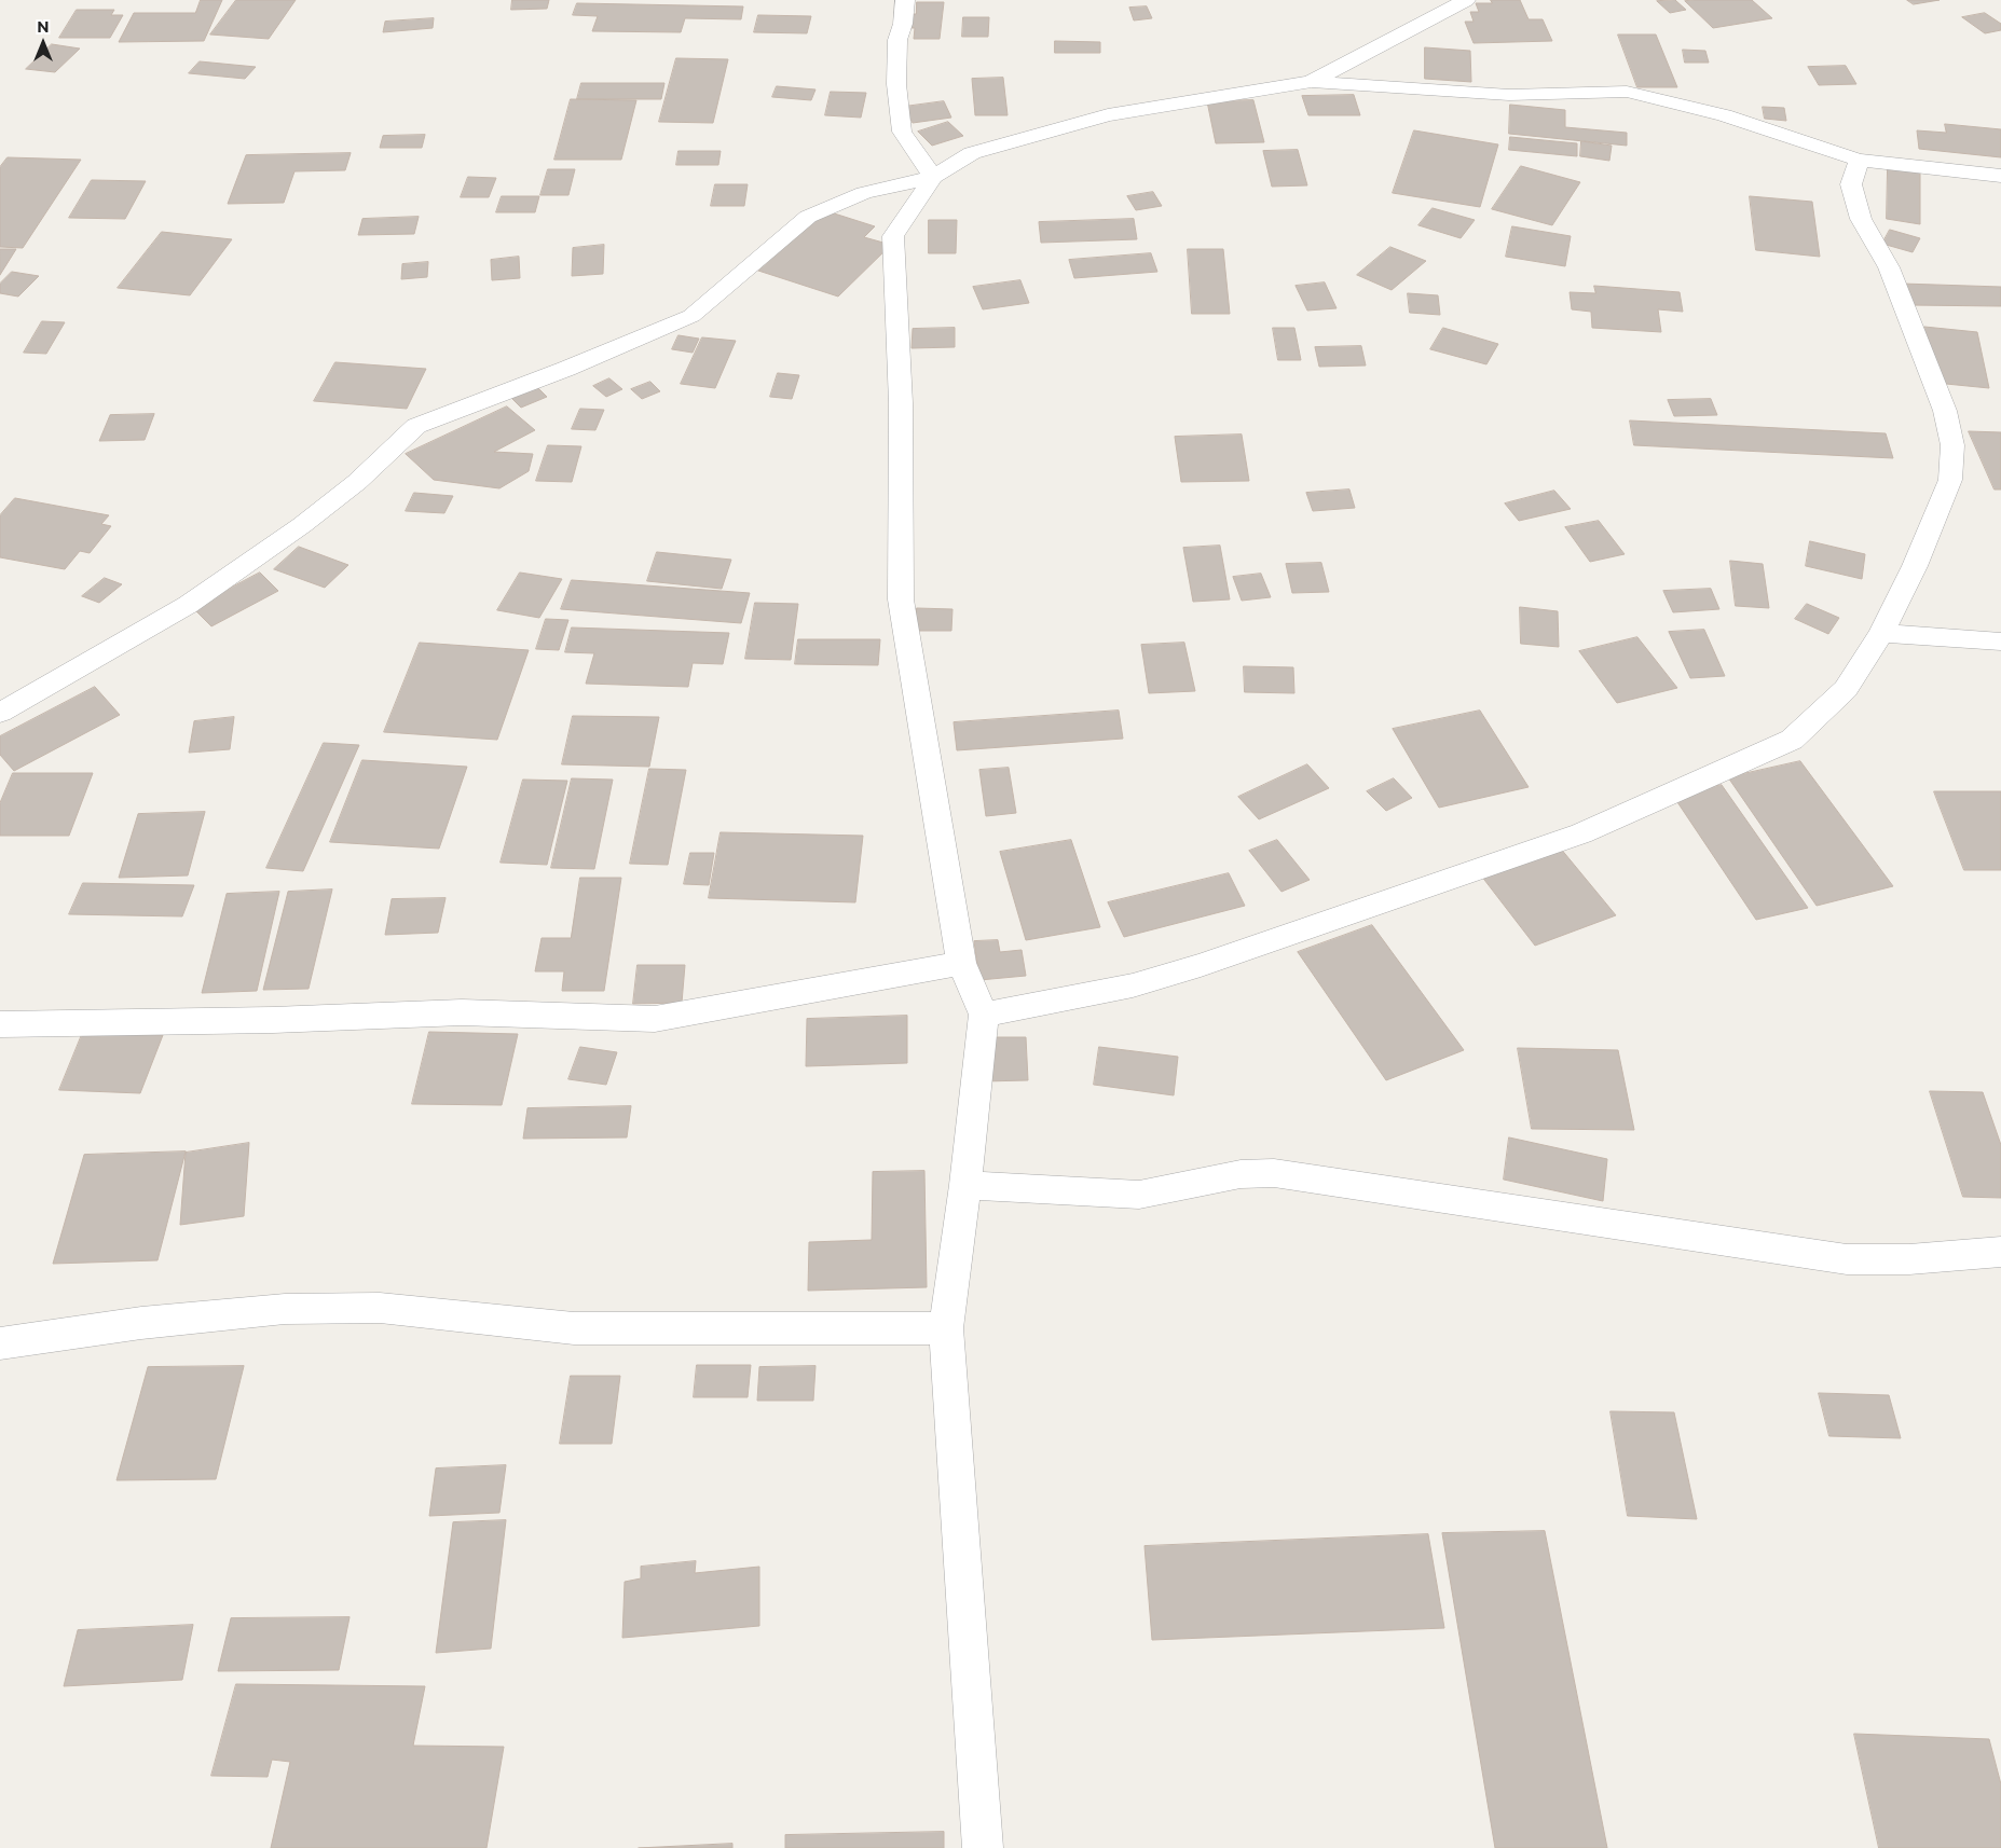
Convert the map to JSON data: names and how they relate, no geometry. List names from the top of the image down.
{
  "north": "top"
}
